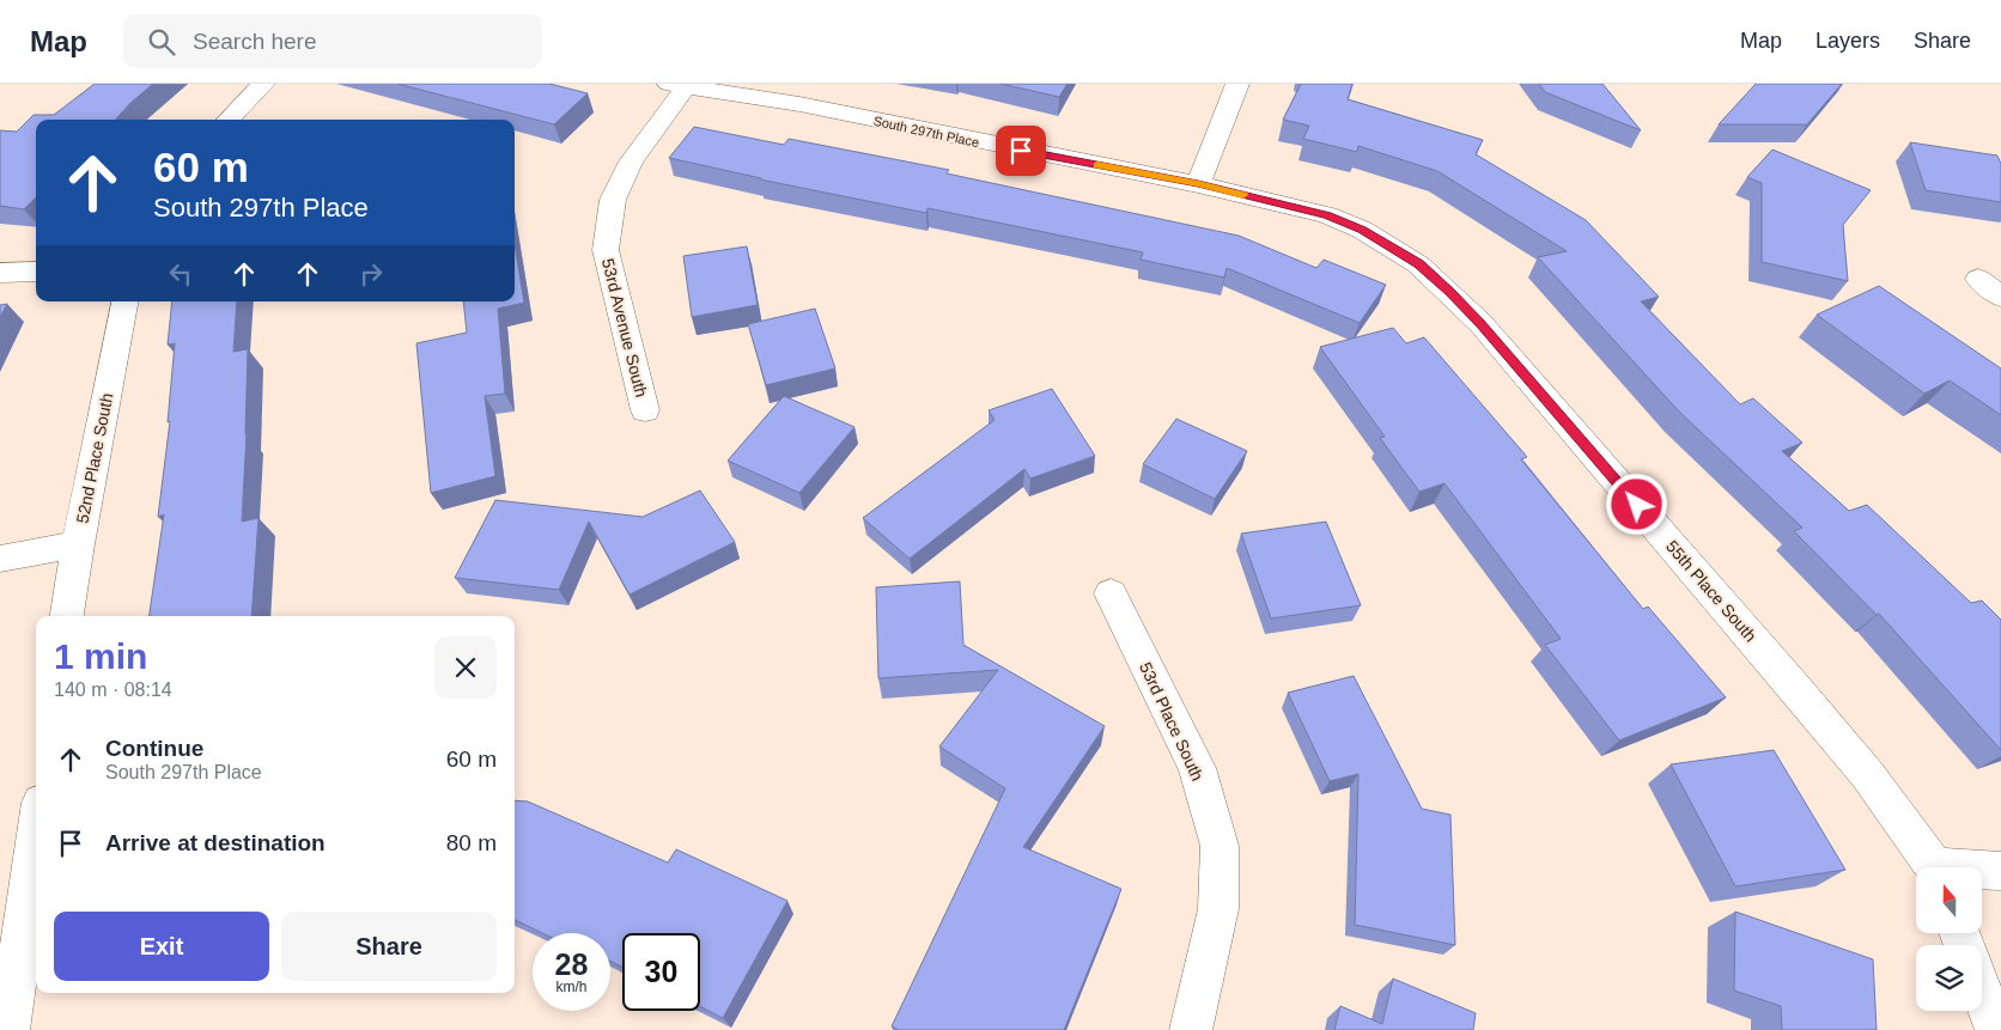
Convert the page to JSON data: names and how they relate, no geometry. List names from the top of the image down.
{
  "streets": {
    "street": [
      "South 297th Place",
      "53rd Avenue South",
      "52nd Place South",
      "55th Place South",
      "53rd Place South"
    ]
  },
  "crossings": [
    ["South 297th Place", "53rd Avenue South"],
    ["South 297th Place", "55th Place South"]
  ],
  "north": "top",
  "page": {
    "header": "Map",
    "search": "Search here",
    "nav": ["Map", "Layers", "Share"],
    "turn": ["60 m", "South 297th Place"],
    "heading": ["1 min", "140 m · 08:14"],
    "list": [
      {
        "name": "Continue",
        "note": "South 297th Place",
        "value": "60 m"
      },
      {
        "name": "Arrive at destination",
        "value": "80 m"
      }
    ],
    "buttons": ["Exit", "Share"],
    "speed": "28 km/h",
    "limit": "30"
  }
}
